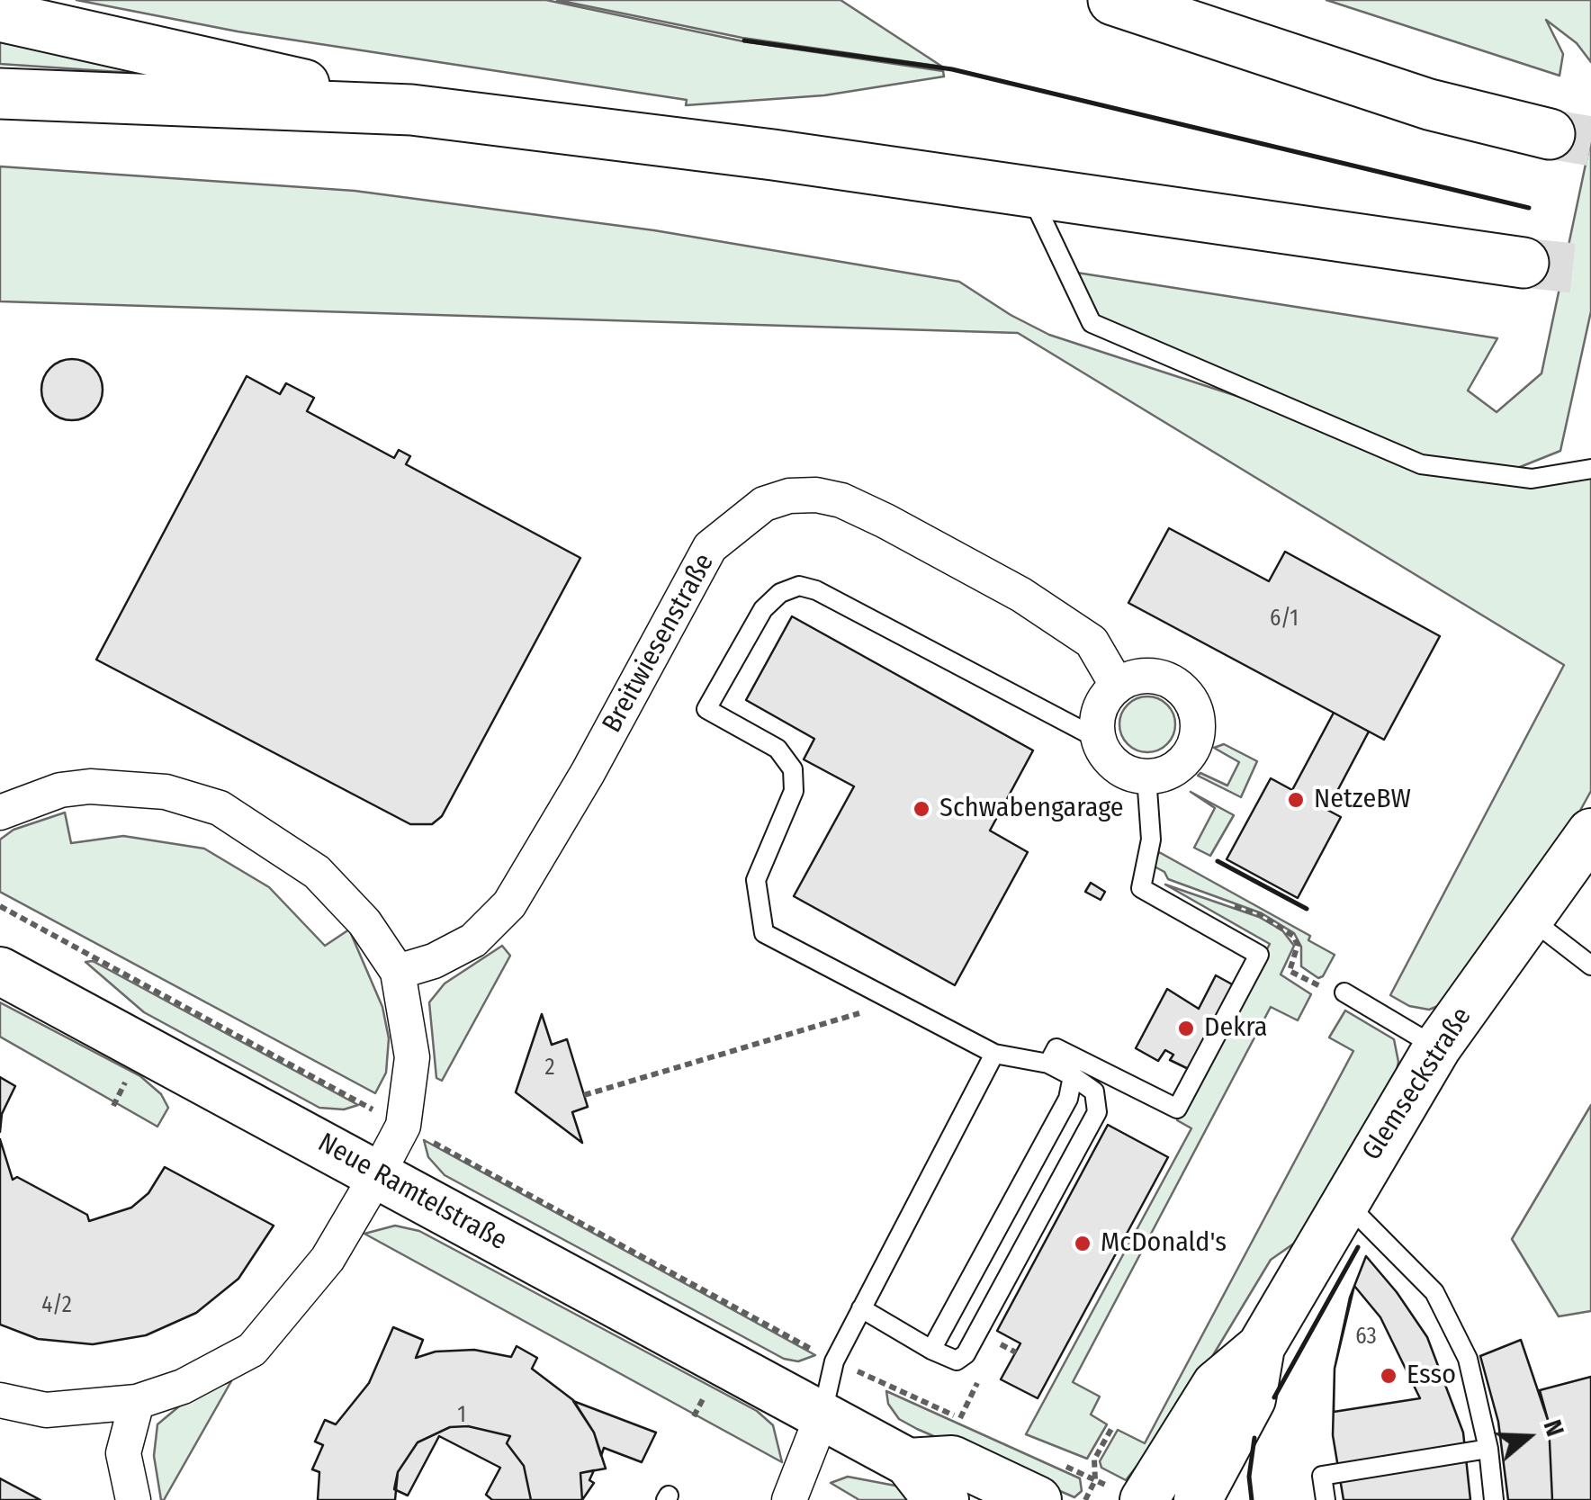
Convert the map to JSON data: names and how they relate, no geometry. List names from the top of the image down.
{
  "streets": {
    "main road": ["Glemseckstraße", "Neue Ramtelstraße"],
    "street": ["Breitwiesenstraße"]
  },
  "places": [
    "NetzeBW",
    "Schwabengarage",
    "Dekra",
    "McDonald's",
    "Esso"
  ],
  "house_numbers": [
    "6/1",
    "2",
    "4/2",
    "63",
    "1"
  ],
  "north": "right"
}
